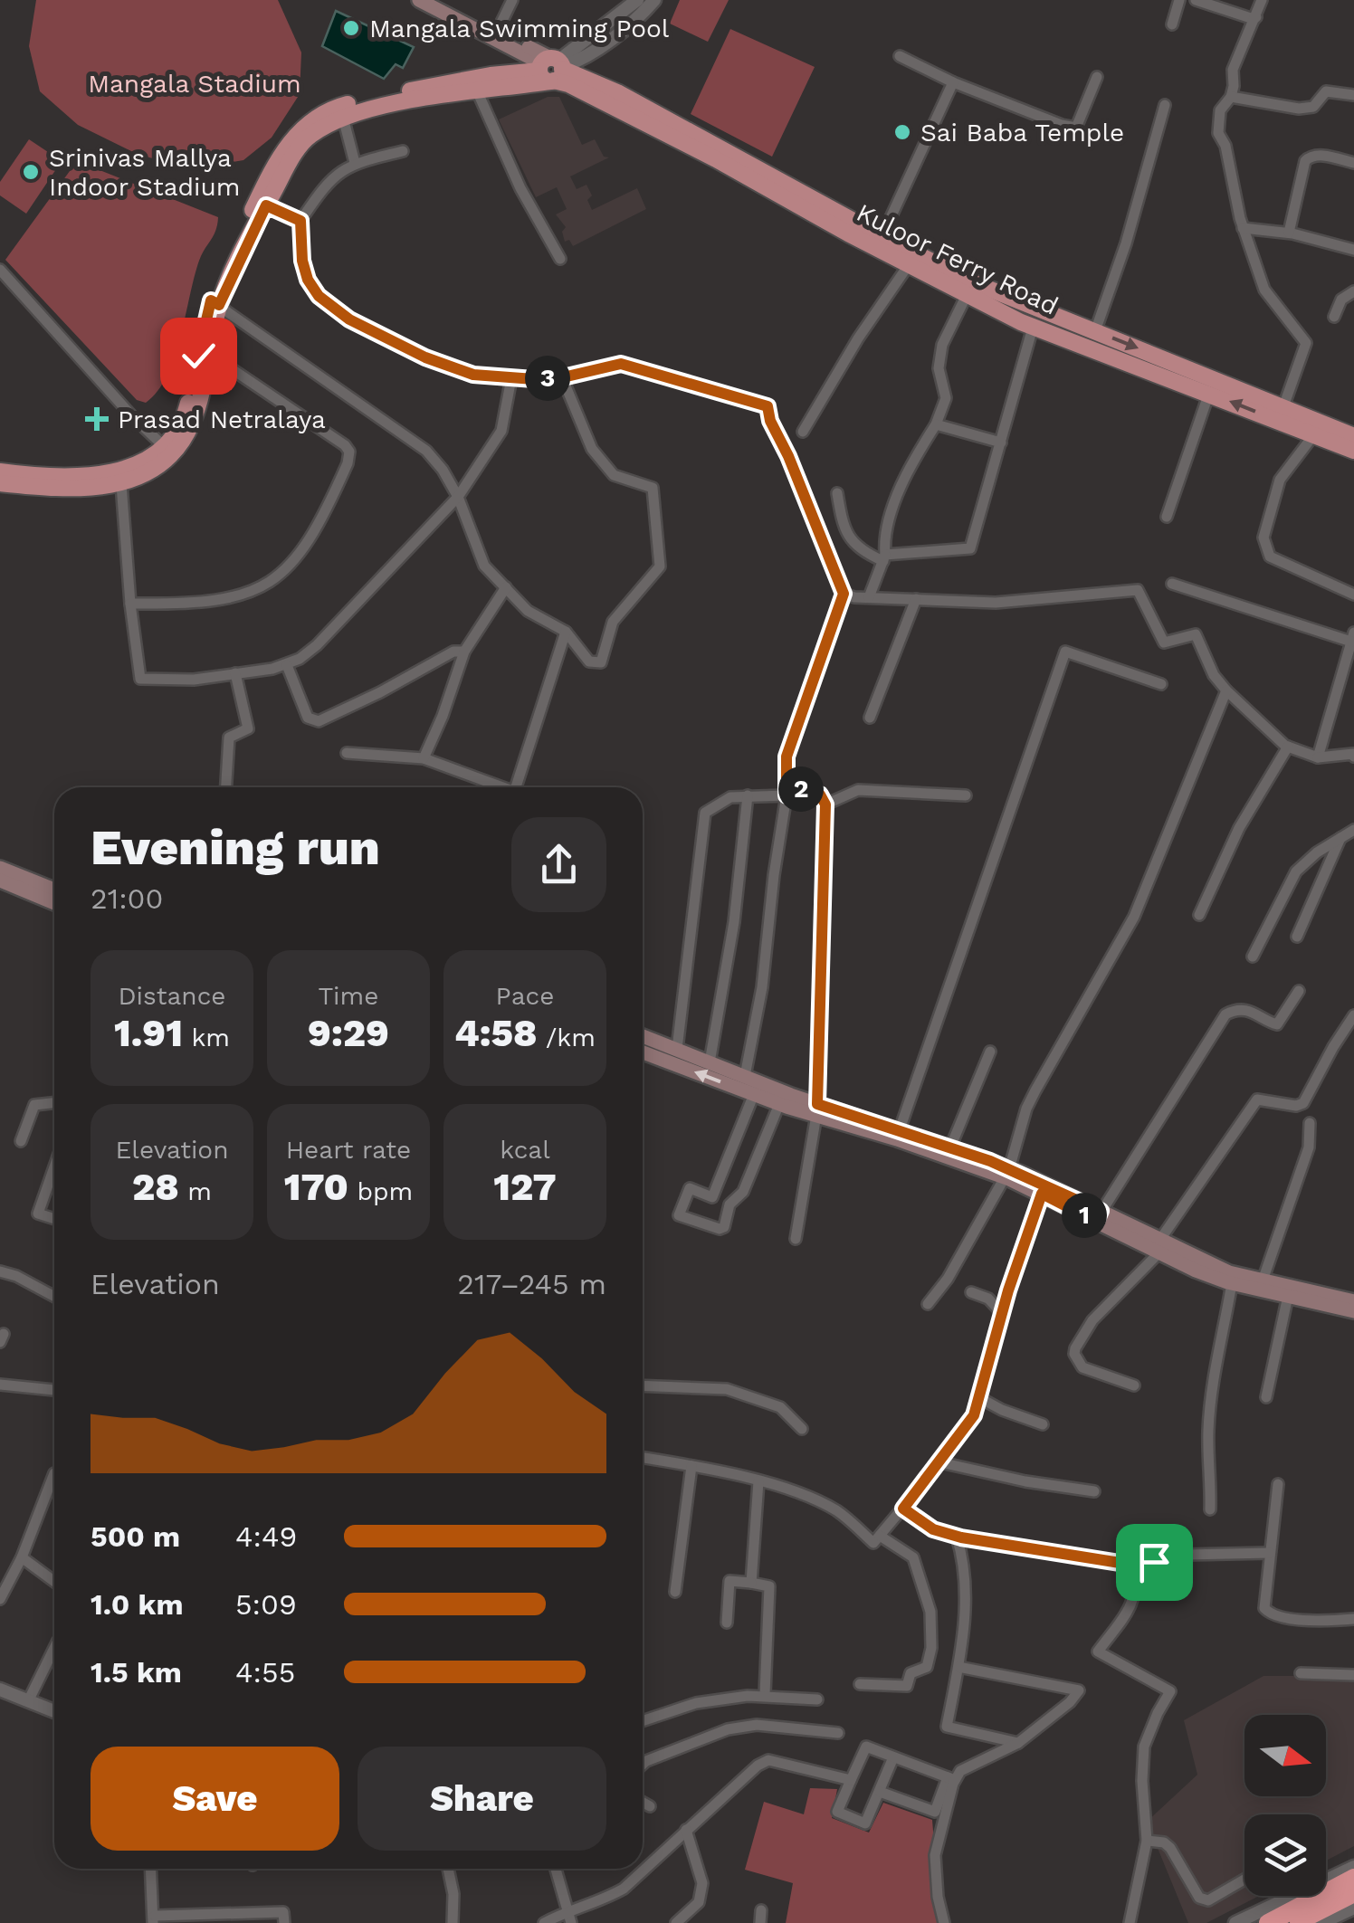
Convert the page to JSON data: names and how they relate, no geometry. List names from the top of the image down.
{
  "streets": {
    "main road": ["Kuloor Ferry Road"]
  },
  "parks": ["Mangala Stadium"],
  "places": {
    "other": ["Mangala Swimming Pool", "Sai Baba Temple", "Srinivas Mallya Indoor Stadium"],
    "health": ["Prasad Netralaya"]
  },
  "north": "right",
  "page": {
    "pins": ["3", "2", "1"],
    "heading": ["Evening run", "21:00"],
    "stats": [
      ["Distance", "1.91 km"],
      ["Time", "9:29"],
      ["Pace", "4:58 /km"],
      ["Elevation", "28 m"],
      ["Heart rate", "170 bpm"],
      ["kcal", "127"]
    ],
    "chart": ["Elevation", "217–245 m"],
    "list": [
      {
        "name": "500 m",
        "note": "4:49"
      },
      {
        "name": "1.0 km",
        "note": "5:09"
      },
      {
        "name": "1.5 km",
        "note": "4:55"
      }
    ],
    "buttons": ["Save", "Share"]
  }
}
